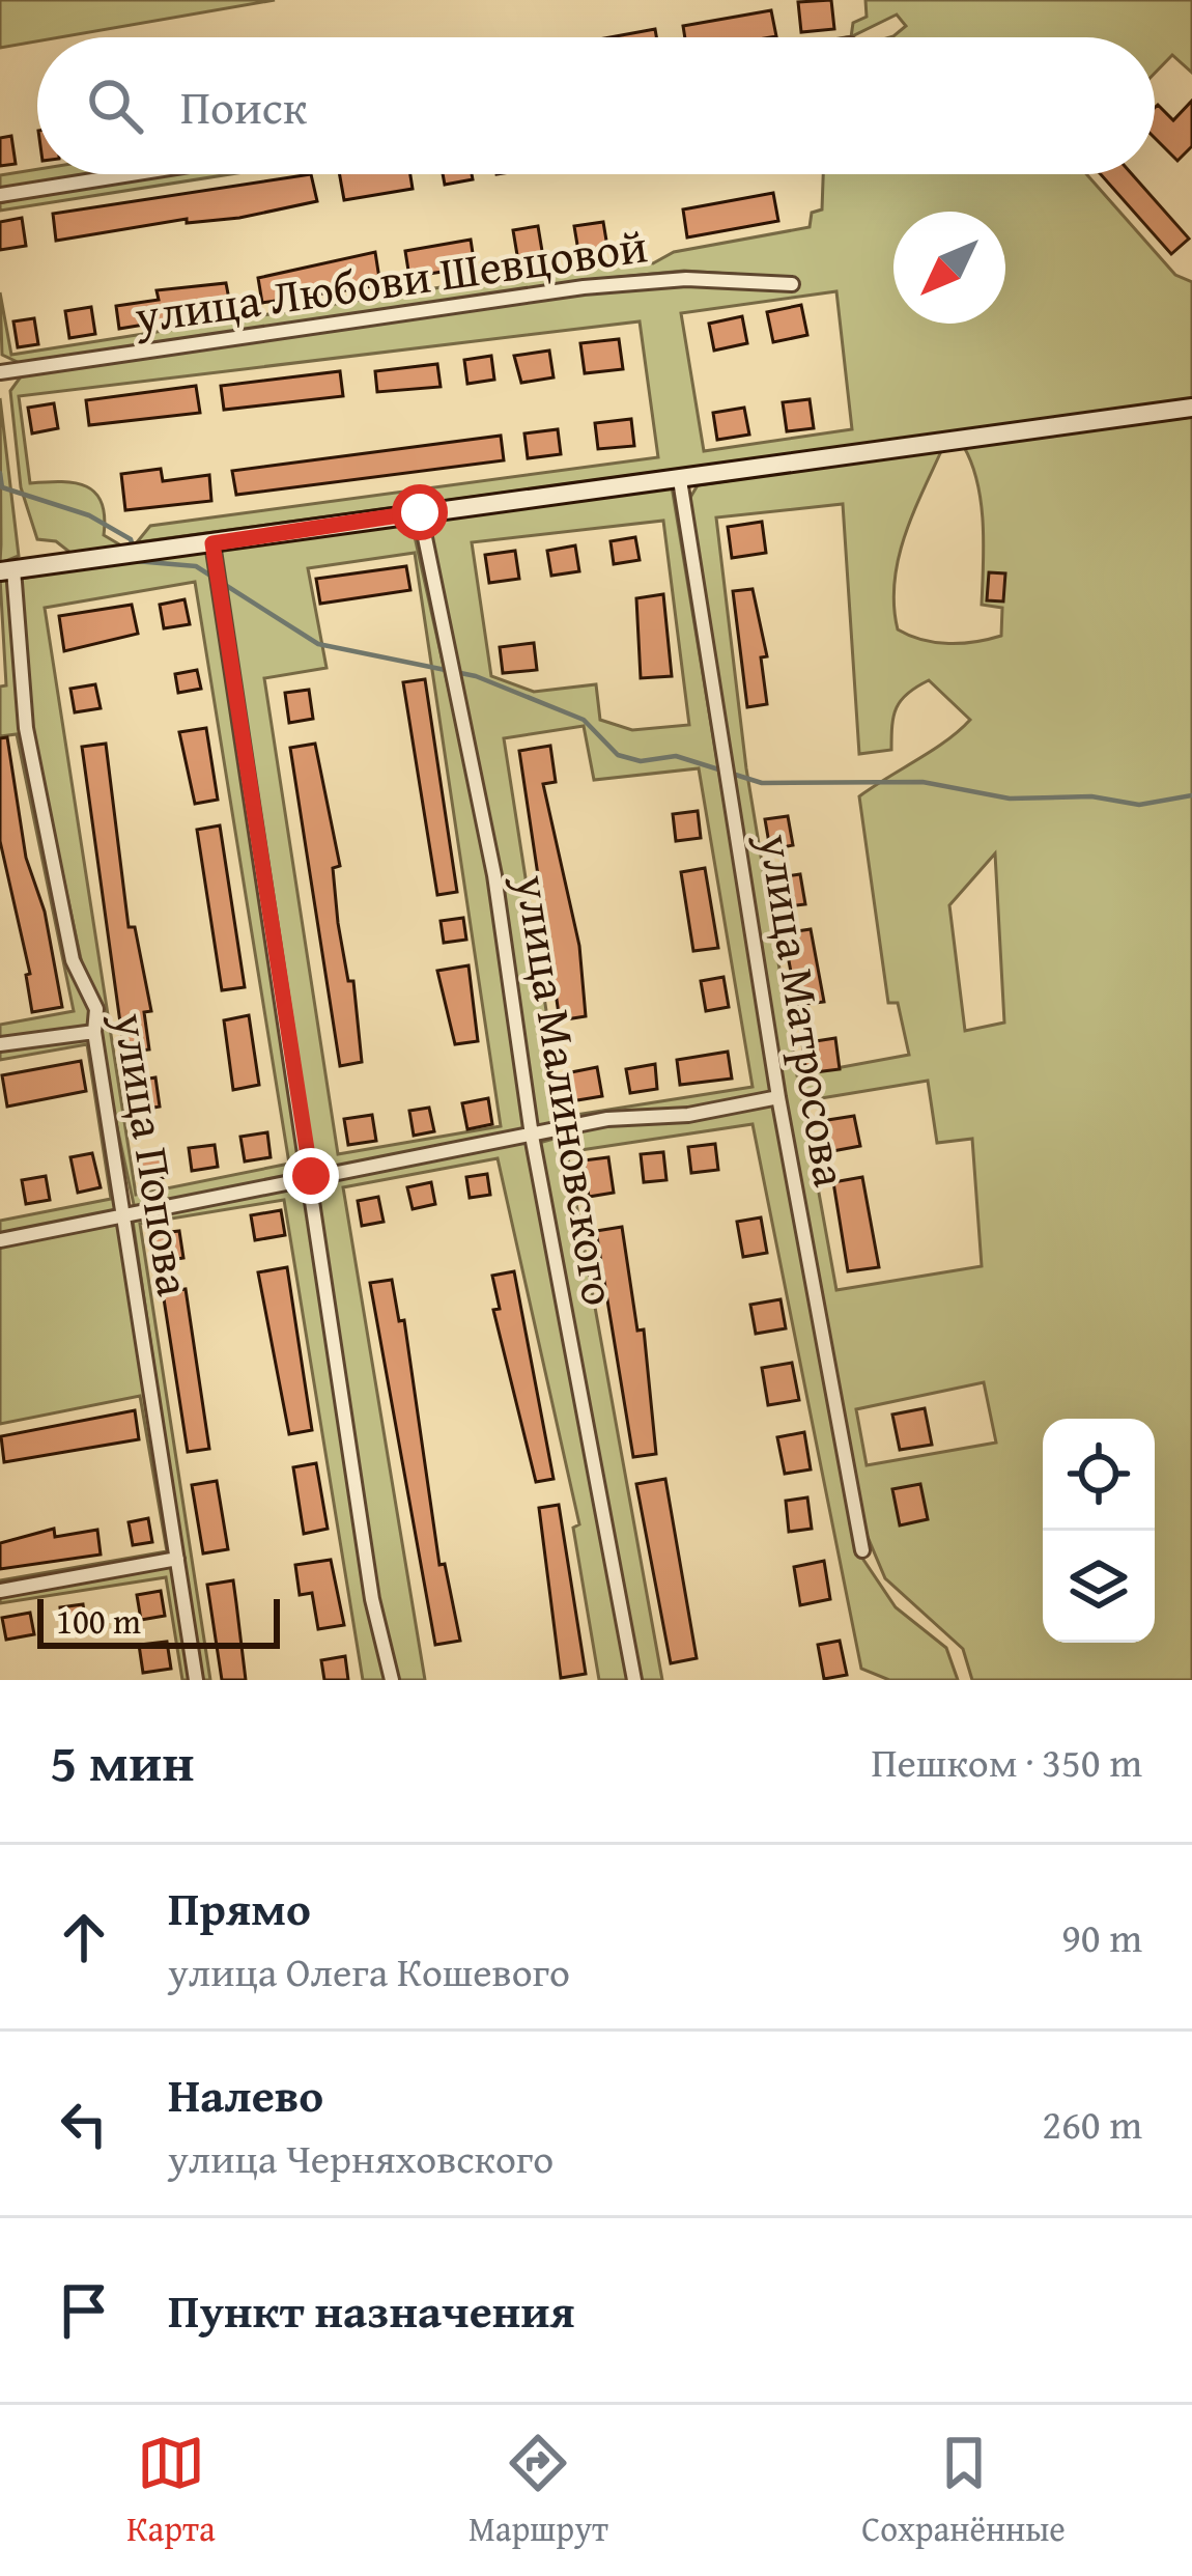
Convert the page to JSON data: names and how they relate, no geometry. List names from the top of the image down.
{
  "streets": {
    "street": [
      "улица Любови Шевцовой",
      "улица Матросова",
      "улица Малиновского",
      "улица Попова"
    ]
  },
  "scale_bar": "100 m",
  "north": "bottom left",
  "page": {
    "search": "Поиск",
    "scale": "100 m",
    "heading": ["5 мин", "Пешком · 350 m"],
    "list": [
      ["Прямо", "улица Олега Кошевого", "90 m"],
      ["Налево", "улица Черняховского", "260 m"],
      "Пункт назначения"
    ],
    "nav": ["Карта", "Маршрут", "Сохранённые"]
  }
}
